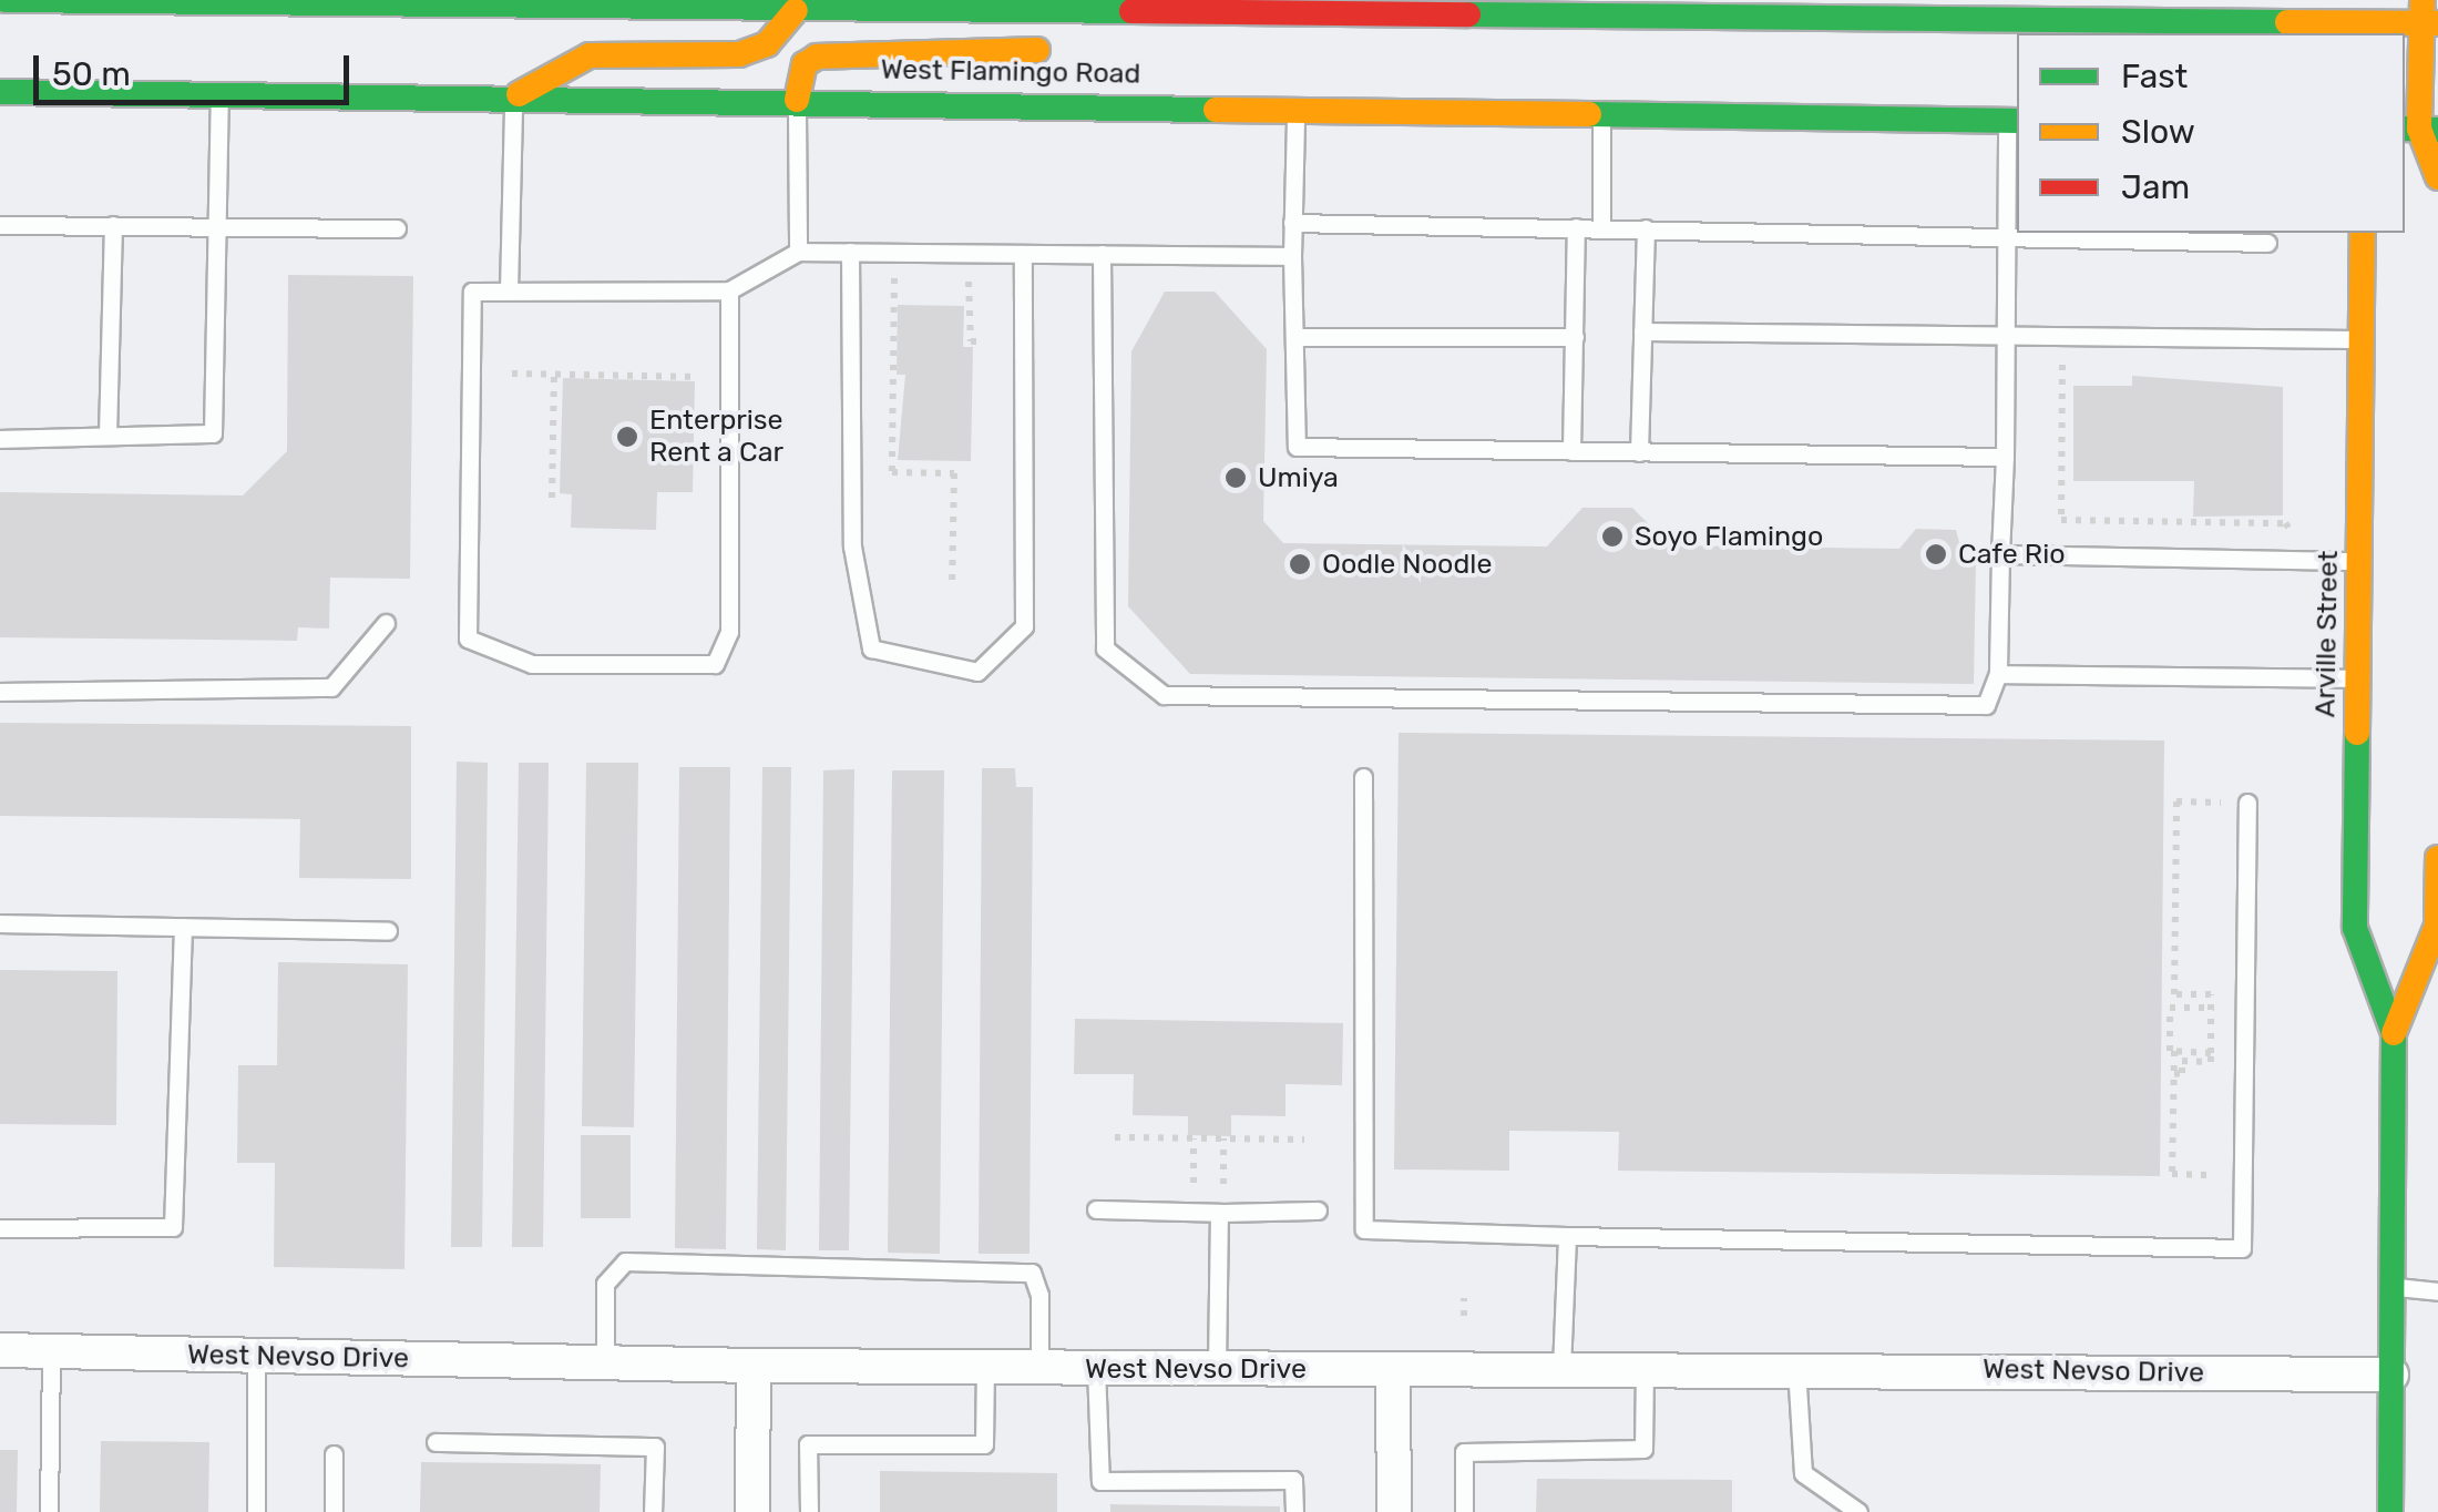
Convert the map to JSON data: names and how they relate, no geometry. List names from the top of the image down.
{
  "streets": {
    "main road": ["West Flamingo Road", "Arville Street"],
    "street": ["West Nevso Drive"]
  },
  "crossings": [
    ["Arville Street", "West Nevso Drive"]
  ],
  "places": [
    "Enterprise Rent a Car",
    "Umiya",
    "Soyo Flamingo",
    "Cafe Rio",
    "Oodle Noodle"
  ],
  "legend": ["Fast", "Slow", "Jam"],
  "scale_bar": "50 m"
}
